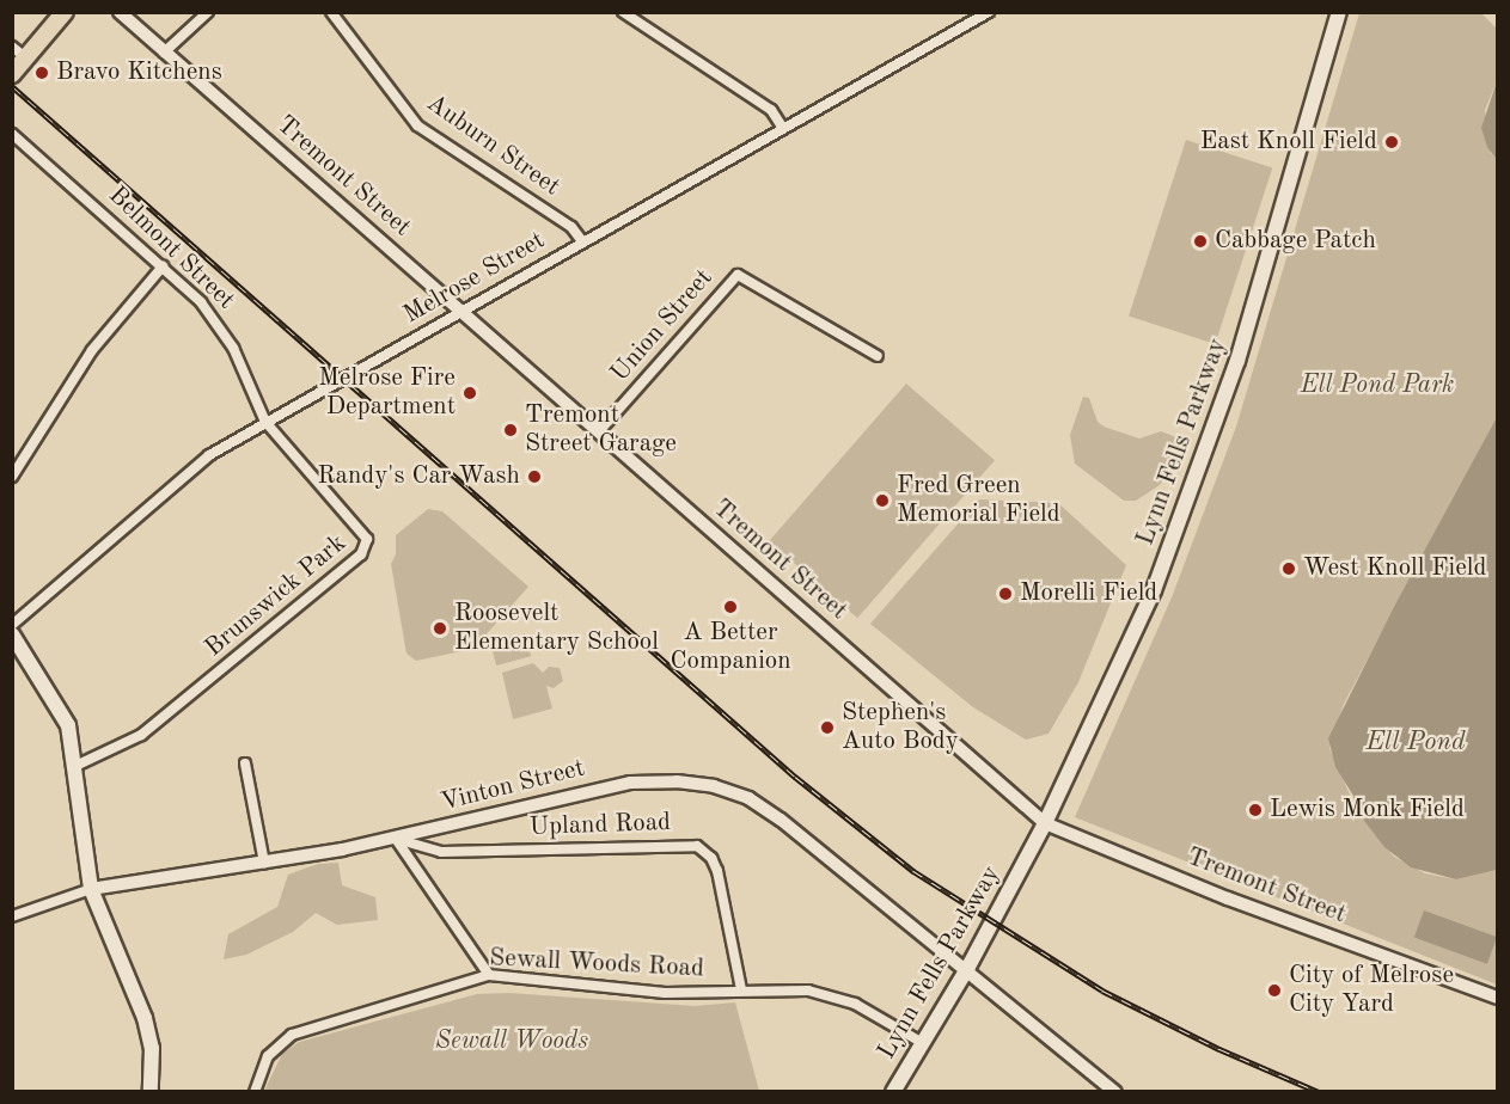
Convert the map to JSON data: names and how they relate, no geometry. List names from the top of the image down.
{
  "streets": {
    "main road": ["Lynn Fells Parkway"],
    "street": [
      "Auburn Street",
      "Tremont Street",
      "Belmont Street",
      "Melrose Street",
      "Union Street",
      "Brunswick Park",
      "Vinton Street",
      "Upland Road",
      "Sewall Woods Road"
    ]
  },
  "crossings": [
    ["Auburn Street", "Melrose Street"],
    ["Tremont Street", "Melrose Street"],
    ["Tremont Street", "Union Street"],
    ["Tremont Street", "Lynn Fells Parkway"],
    ["Belmont Street", "Melrose Street"],
    ["Belmont Street", "Brunswick Park"],
    ["Melrose Street", "Brunswick Park"],
    ["Lynn Fells Parkway", "Vinton Street"],
    ["Lynn Fells Parkway", "Sewall Woods Road"],
    ["Vinton Street", "Upland Road"],
    ["Upland Road", "Sewall Woods Road"]
  ],
  "water": ["Ell Pond"],
  "parks": ["Ell Pond Park", "Sewall Woods"],
  "places": [
    "Bravo Kitchens",
    "East Knoll Field",
    "Cabbage Patch",
    "Melrose Fire Department",
    "Tremont Street Garage",
    "Randy's Car Wash",
    "Fred Green Memorial Field",
    "West Knoll Field",
    "Morelli Field",
    "A Better Companion",
    "Roosevelt Elementary School",
    "Stephen's Auto Body",
    "Lewis Monk Field",
    "City of Melrose City Yard"
  ]
}
